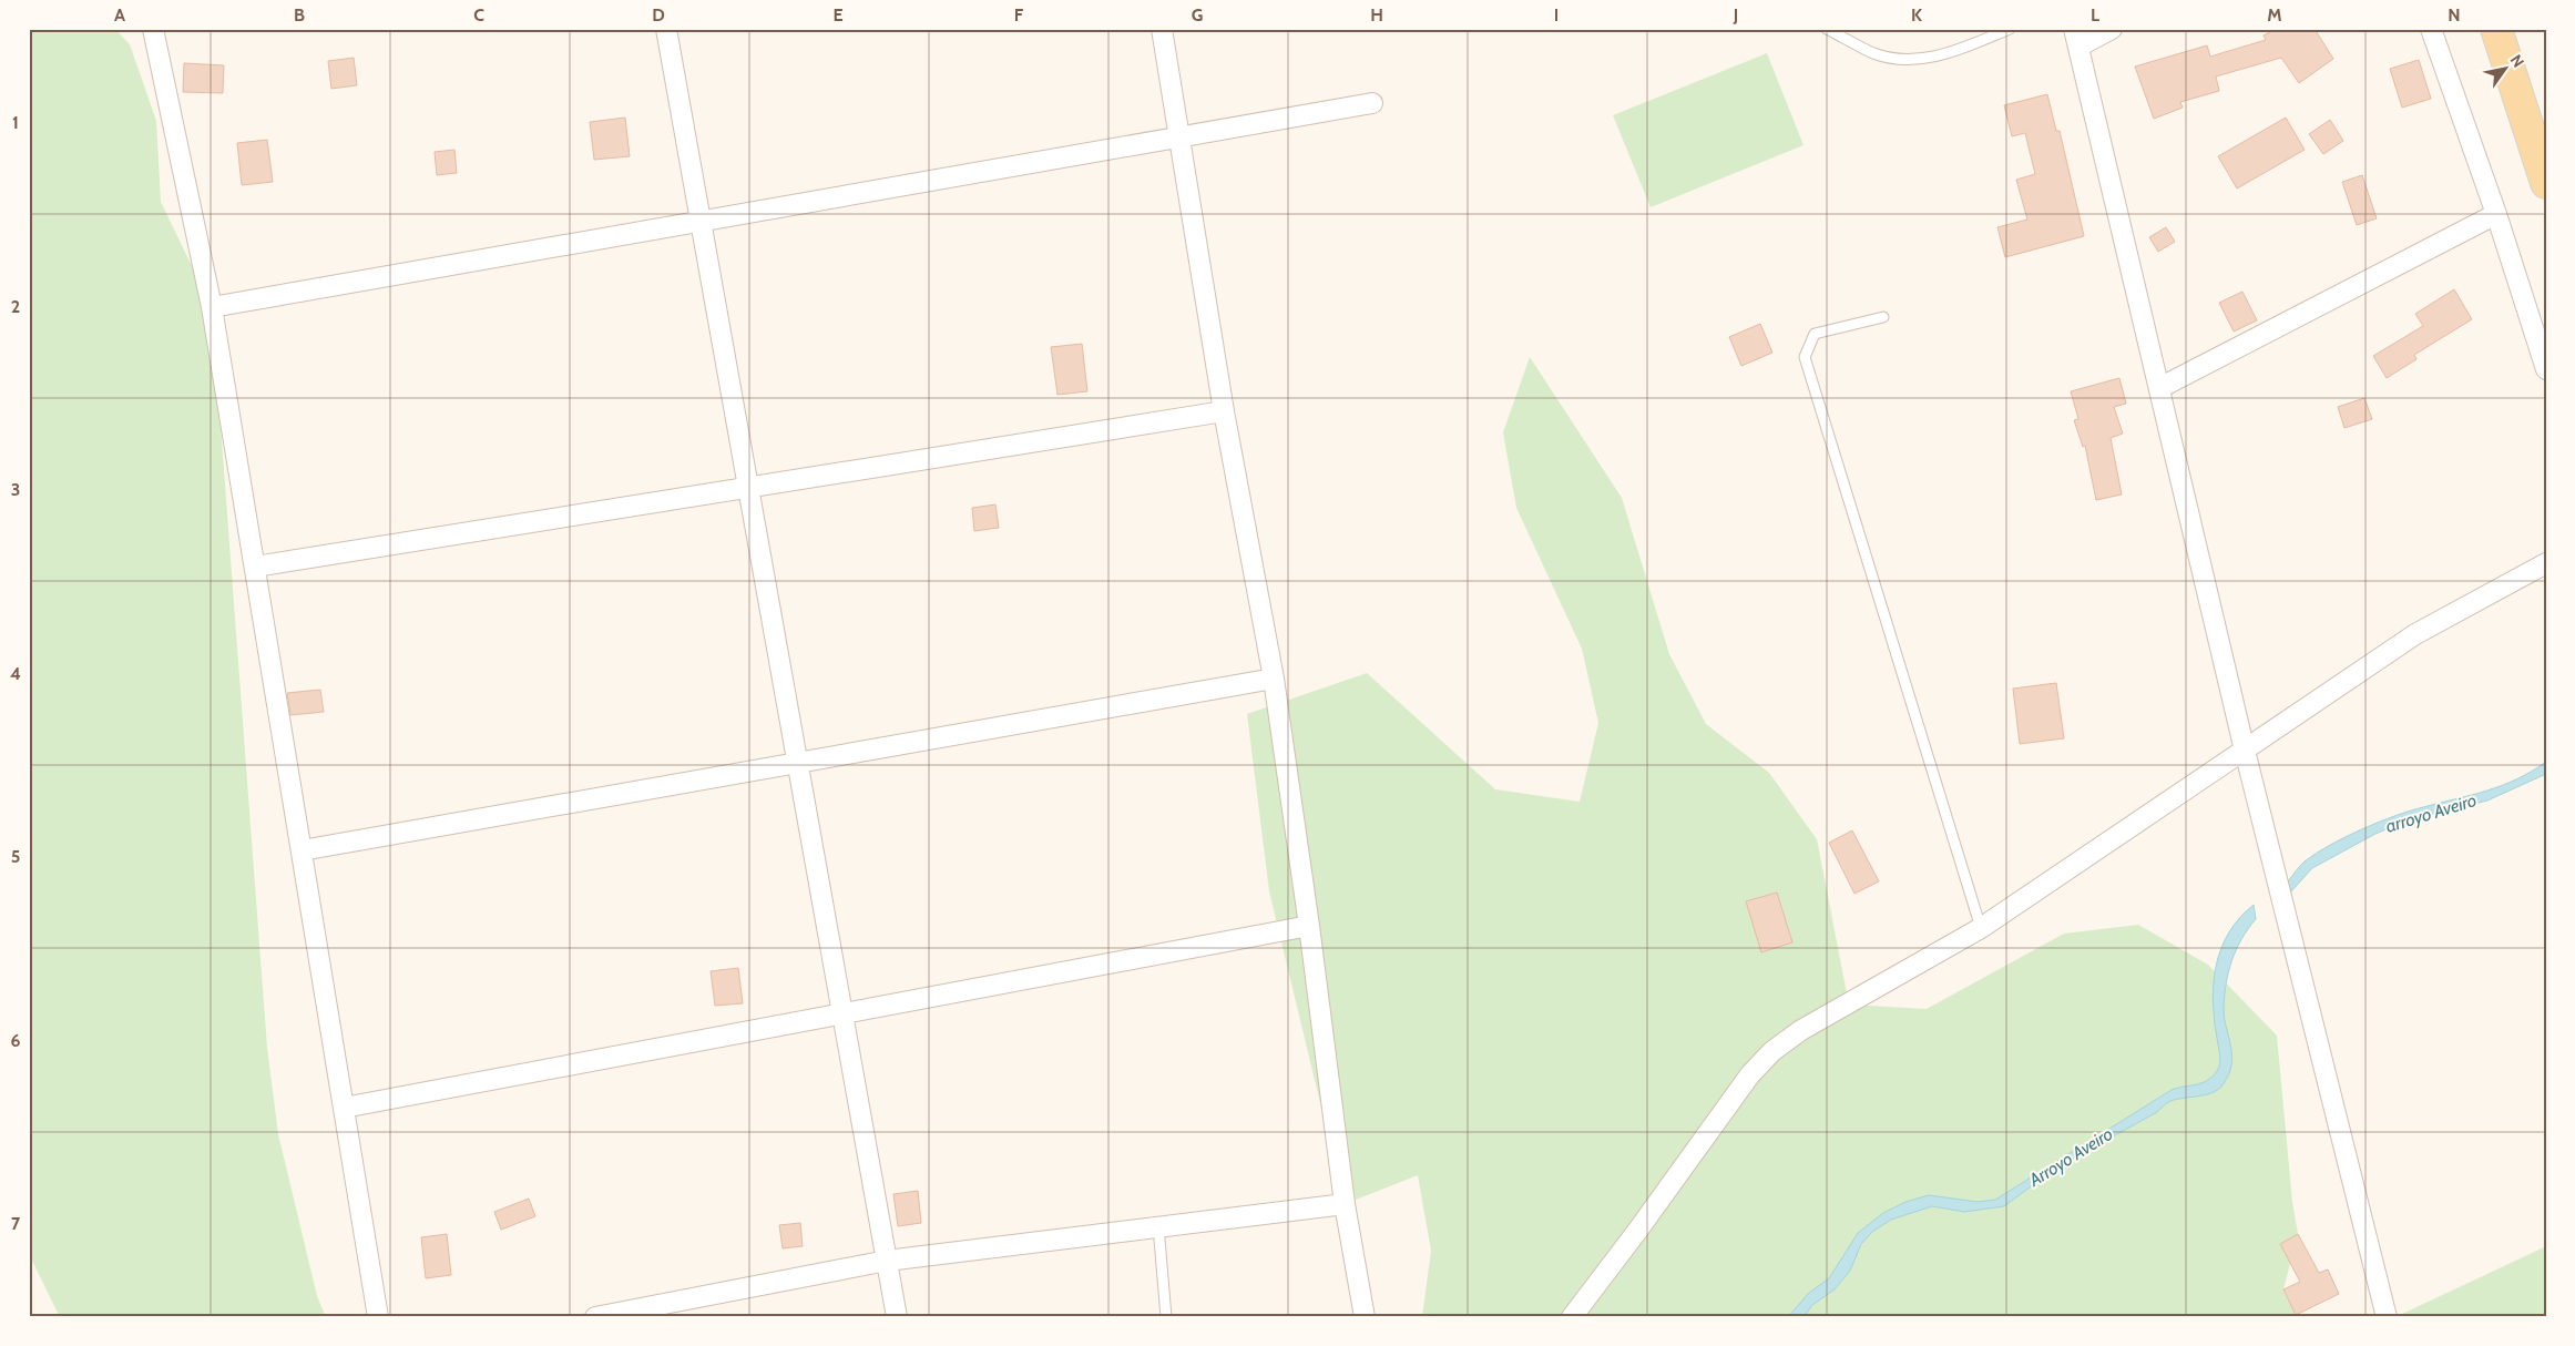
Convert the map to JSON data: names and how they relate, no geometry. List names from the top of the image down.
{
  "water": ["arroyo Aveiro", "Arroyo Aveiro"],
  "north": "top right",
  "grid": {
    "columns": [
      "A",
      "B",
      "C",
      "D",
      "E",
      "F",
      "G",
      "H",
      "I",
      "J",
      "K",
      "L",
      "M",
      "N"
    ],
    "rows": [
      "1",
      "2",
      "3",
      "4",
      "5",
      "6",
      "7"
    ]
  }
}
